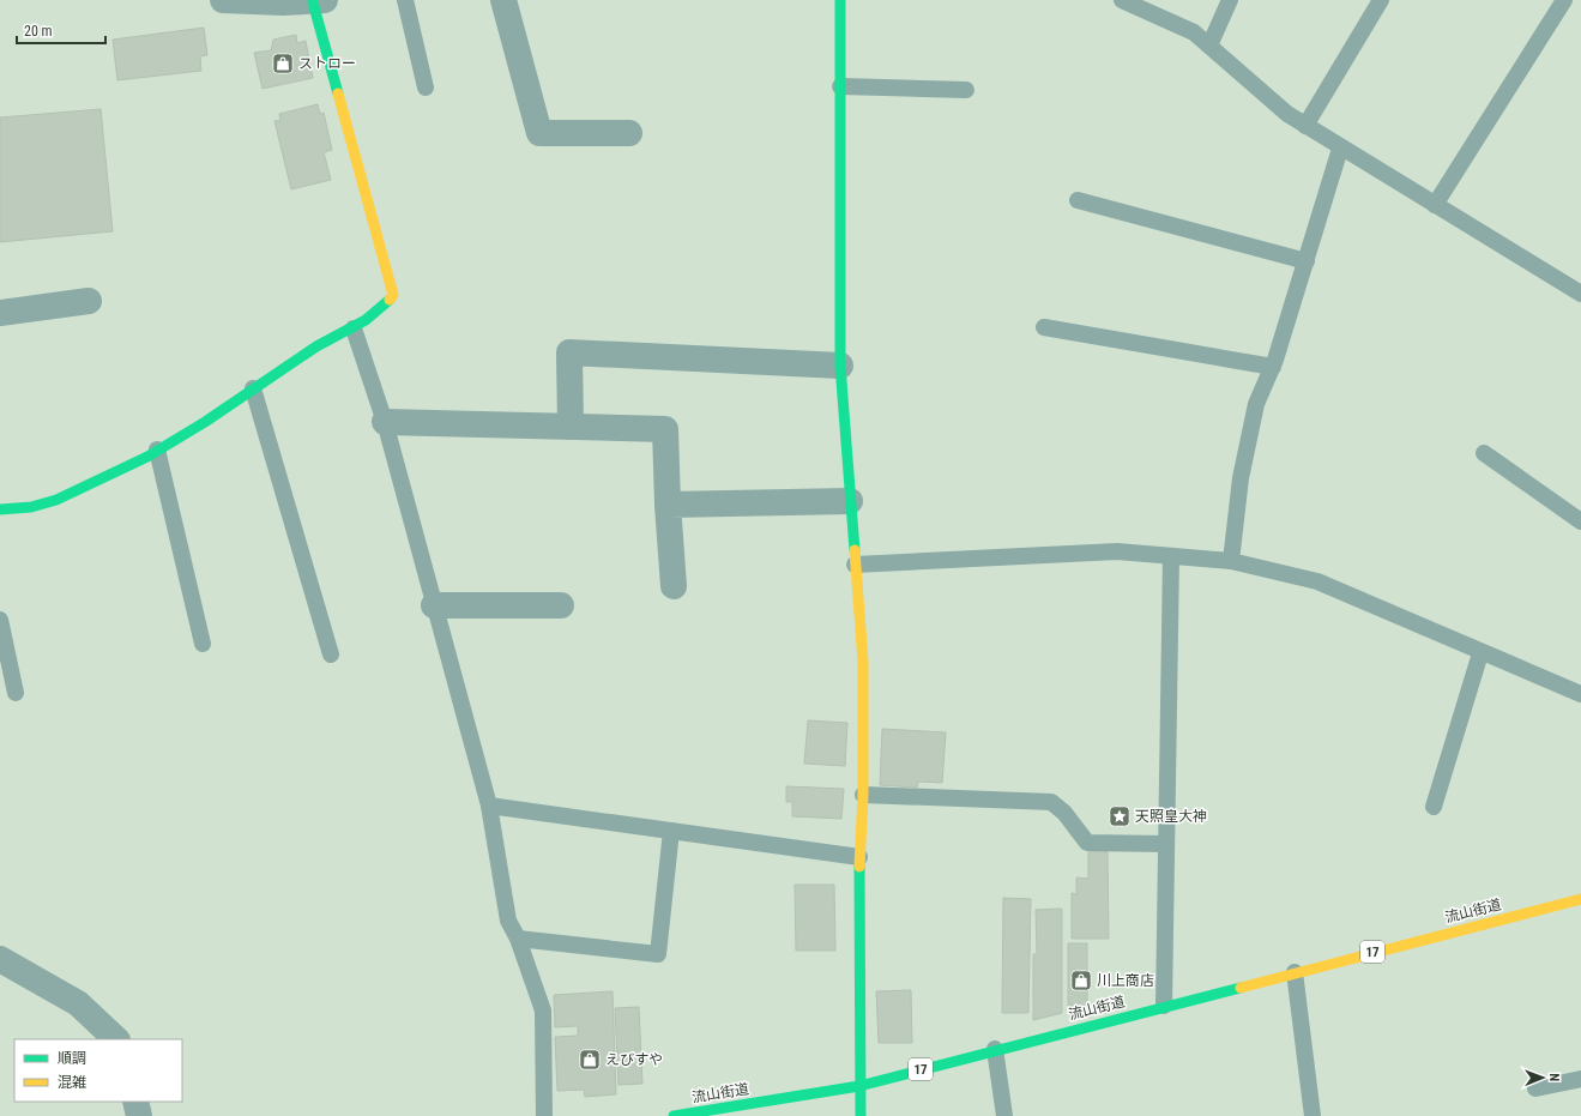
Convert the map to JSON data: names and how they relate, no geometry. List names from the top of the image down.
{
  "streets": {
    "street": ["流山街道", "17"]
  },
  "places": {
    "shop": ["ストロー", "川上商店", "えびすや"],
    "place": ["天照皇大神"]
  },
  "legend": ["順調", "混雑"],
  "scale_bar": "20 m",
  "north": "right"
}
